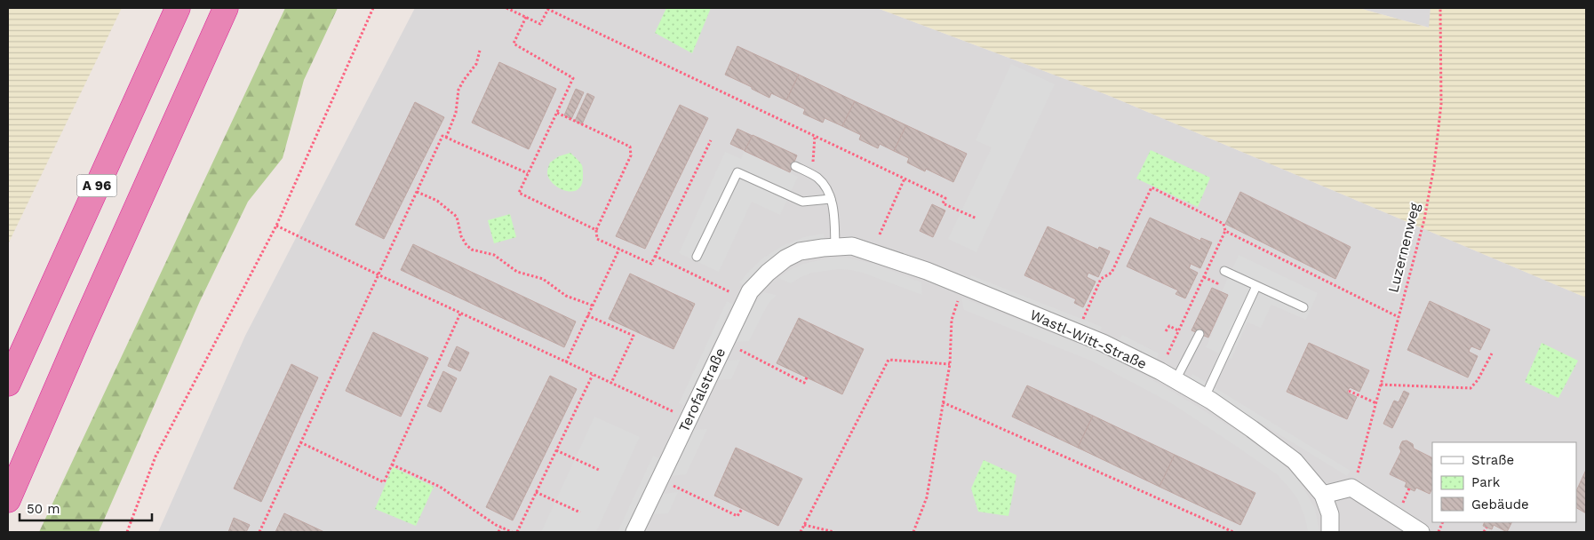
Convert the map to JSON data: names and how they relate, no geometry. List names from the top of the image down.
{
  "streets": {
    "highway": ["A 96"],
    "street": ["Wastl-Witt-Straße", "Terofalstraße"],
    "path": ["Luzernenweg"]
  },
  "crossings": [
    ["Wastl-Witt-Straße", "Terofalstraße"]
  ],
  "legend": ["Straße", "Park", "Gebäude"],
  "scale_bar": "50 m"
}
